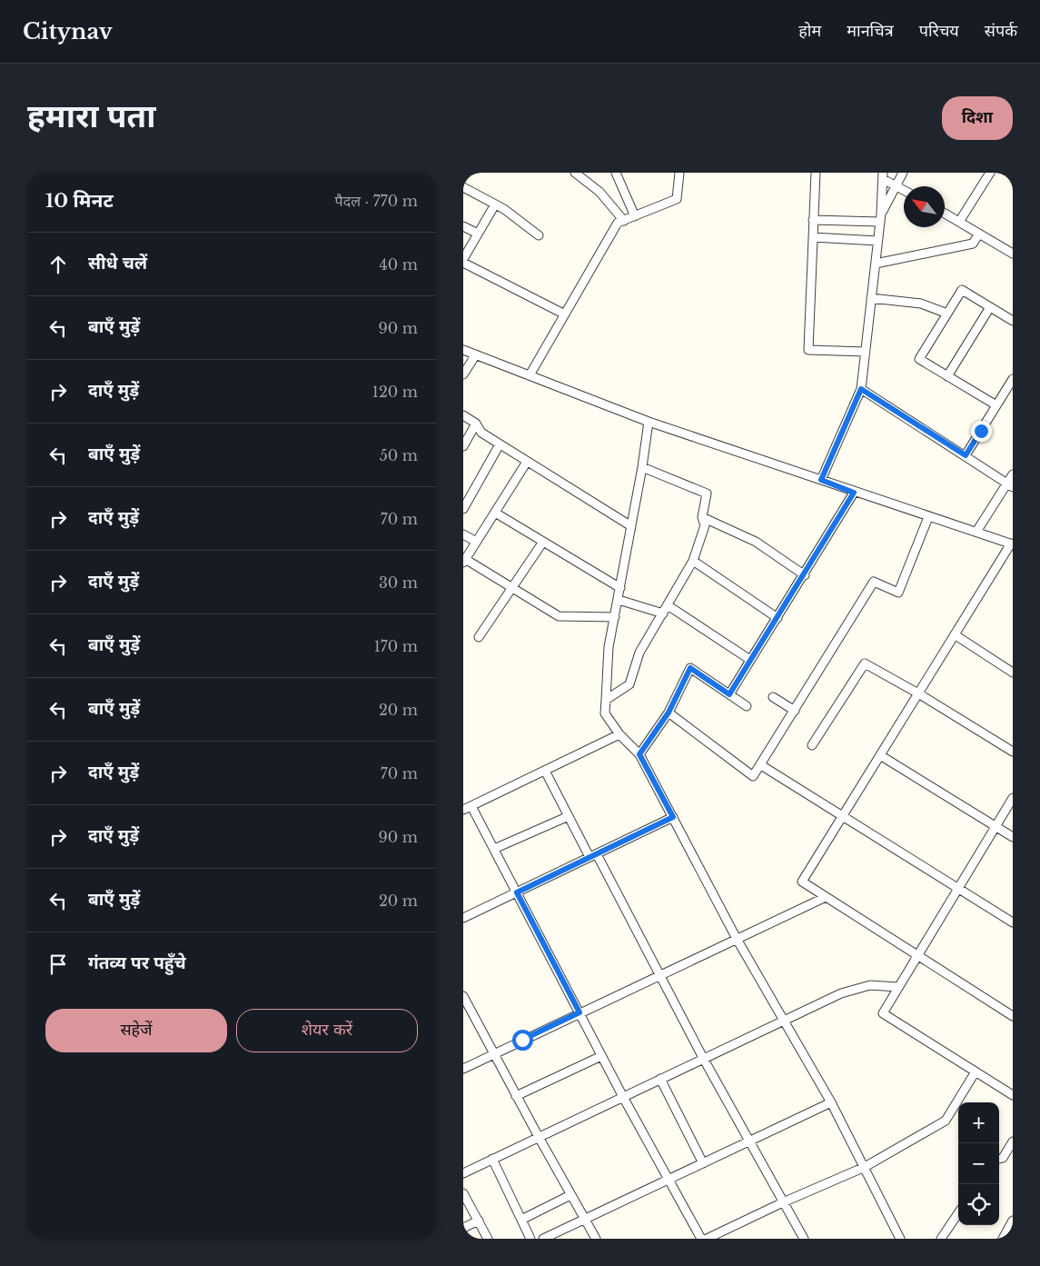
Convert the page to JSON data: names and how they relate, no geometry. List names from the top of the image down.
{
  "north": "top left",
  "page": {
    "header": "Citynav",
    "nav": [
      "होम",
      "मानचित्र",
      "परिचय",
      "संपर्क"
    ],
    "title": "हमारा पता",
    "buttons": [
      "दिशा",
      ["सहेजें", "शेयर करें"]
    ],
    "heading": ["10 मिनट", "पैदल · 770 m"],
    "list": [
      ["सीधे चलें", "40 m"],
      ["बाएँ मुड़ें", "90 m"],
      ["दाएँ मुड़ें", "120 m"],
      ["बाएँ मुड़ें", "50 m"],
      ["दाएँ मुड़ें", "70 m"],
      ["दाएँ मुड़ें", "30 m"],
      ["बाएँ मुड़ें", "170 m"],
      ["बाएँ मुड़ें", "20 m"],
      ["दाएँ मुड़ें", "70 m"],
      ["दाएँ मुड़ें", "90 m"],
      ["बाएँ मुड़ें", "20 m"],
      "गंतव्य पर पहुँचे"
    ],
    "map_buttons": ["+", "−"]
  }
}
